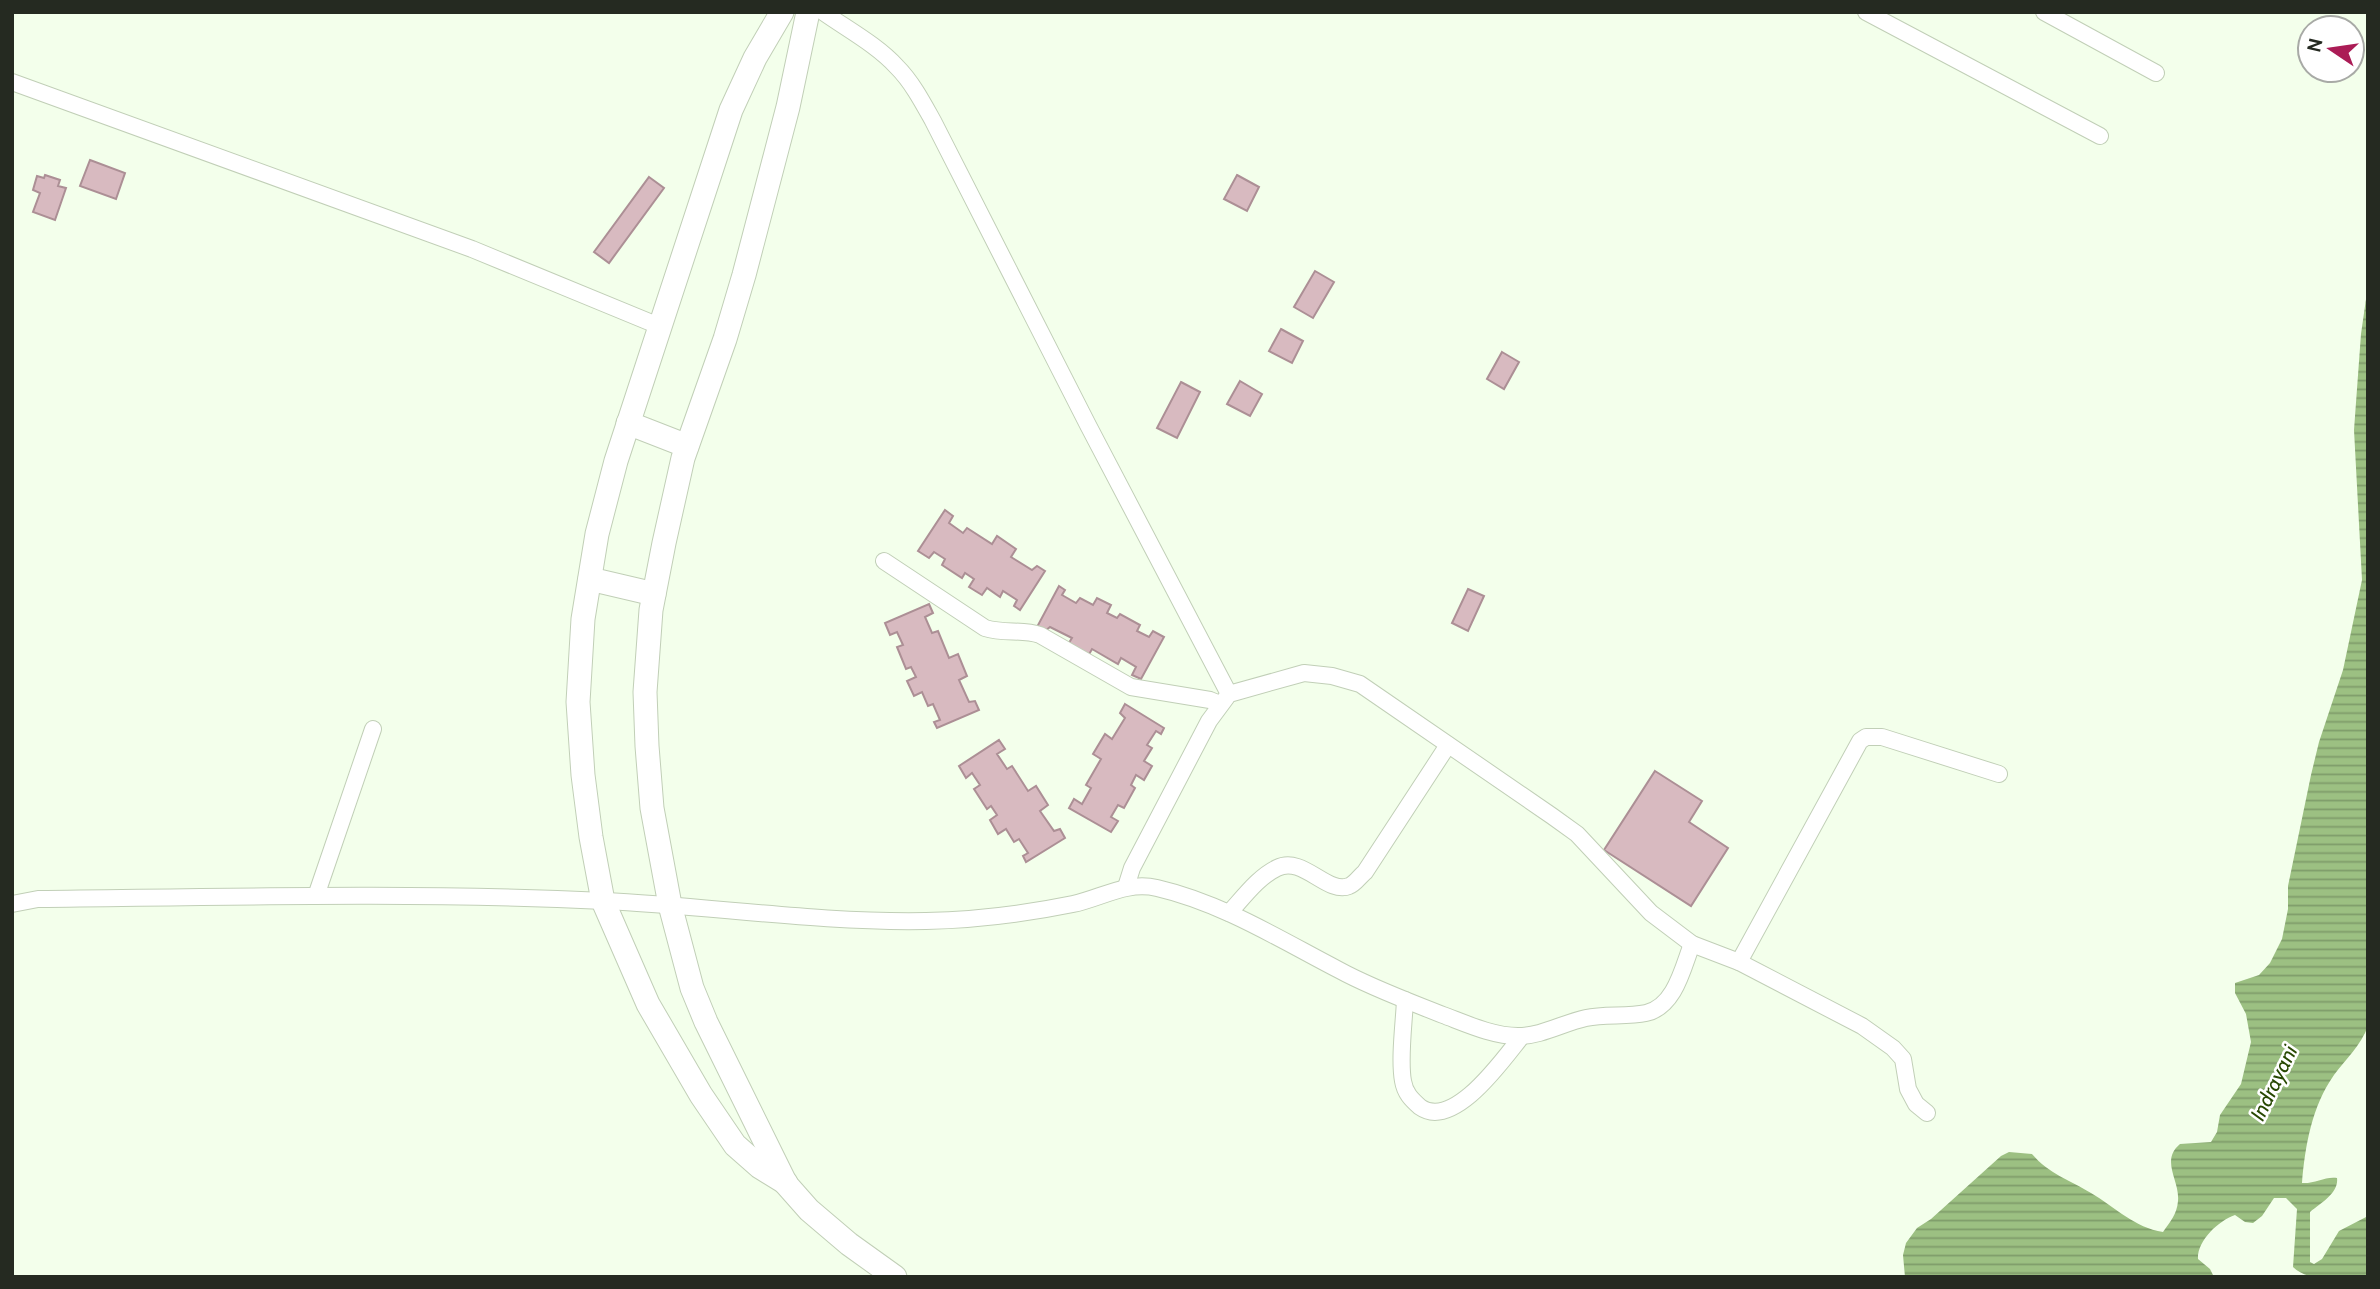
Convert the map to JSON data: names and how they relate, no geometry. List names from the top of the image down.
{
  "water": ["Indrayani"],
  "north": "left"
}
